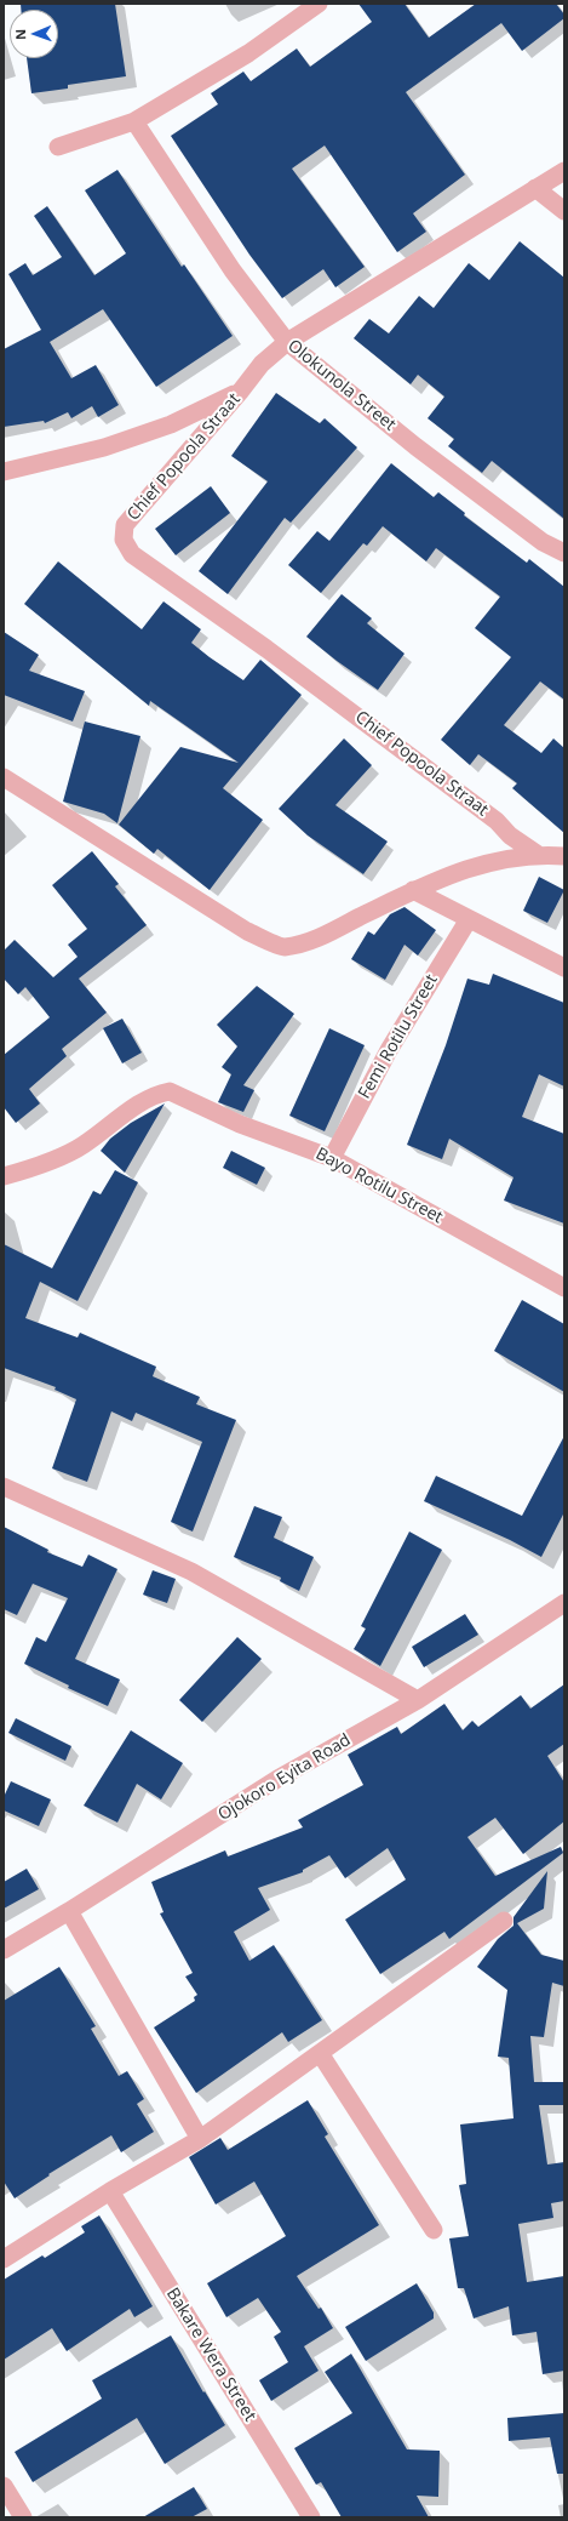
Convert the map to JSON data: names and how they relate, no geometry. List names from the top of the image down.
{
  "streets": {
    "street": [
      "Olokunola Street",
      "Chief Popoola Straat",
      "Femi Rotilu Street",
      "Bayo Rotilu Street",
      "Ojokoro Eyita Road",
      "Bakare Wera Street"
    ]
  },
  "crossings": [
    ["Olokunola Street", "Chief Popoola Straat"],
    ["Femi Rotilu Street", "Bayo Rotilu Street"]
  ],
  "north": "left"
}
